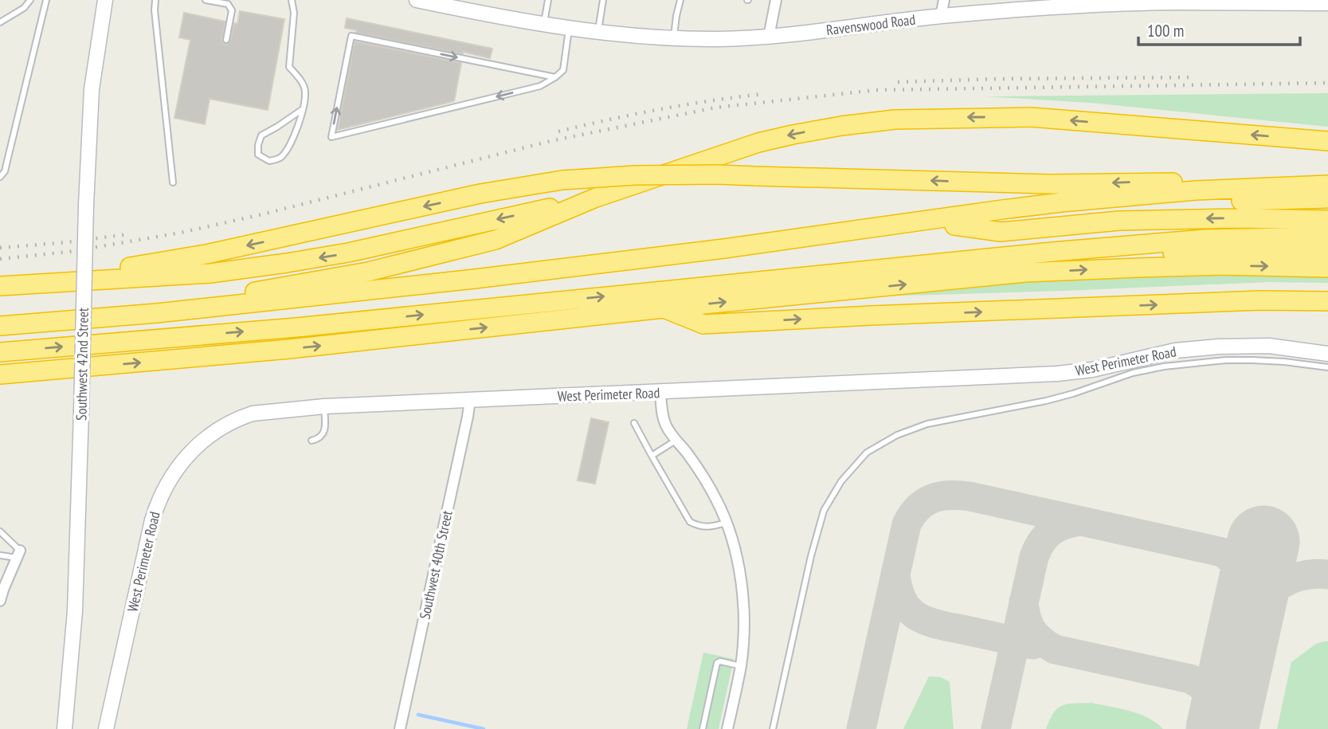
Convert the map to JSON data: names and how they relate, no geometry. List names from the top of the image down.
{
  "streets": {
    "street": [
      "Ravenswood Road",
      "West Perimeter Road",
      "Southwest 42nd Street",
      "Southwest 40th Street"
    ]
  },
  "crossings": [
    ["West Perimeter Road", "Southwest 40th Street"]
  ],
  "scale_bar": "100 m"
}
